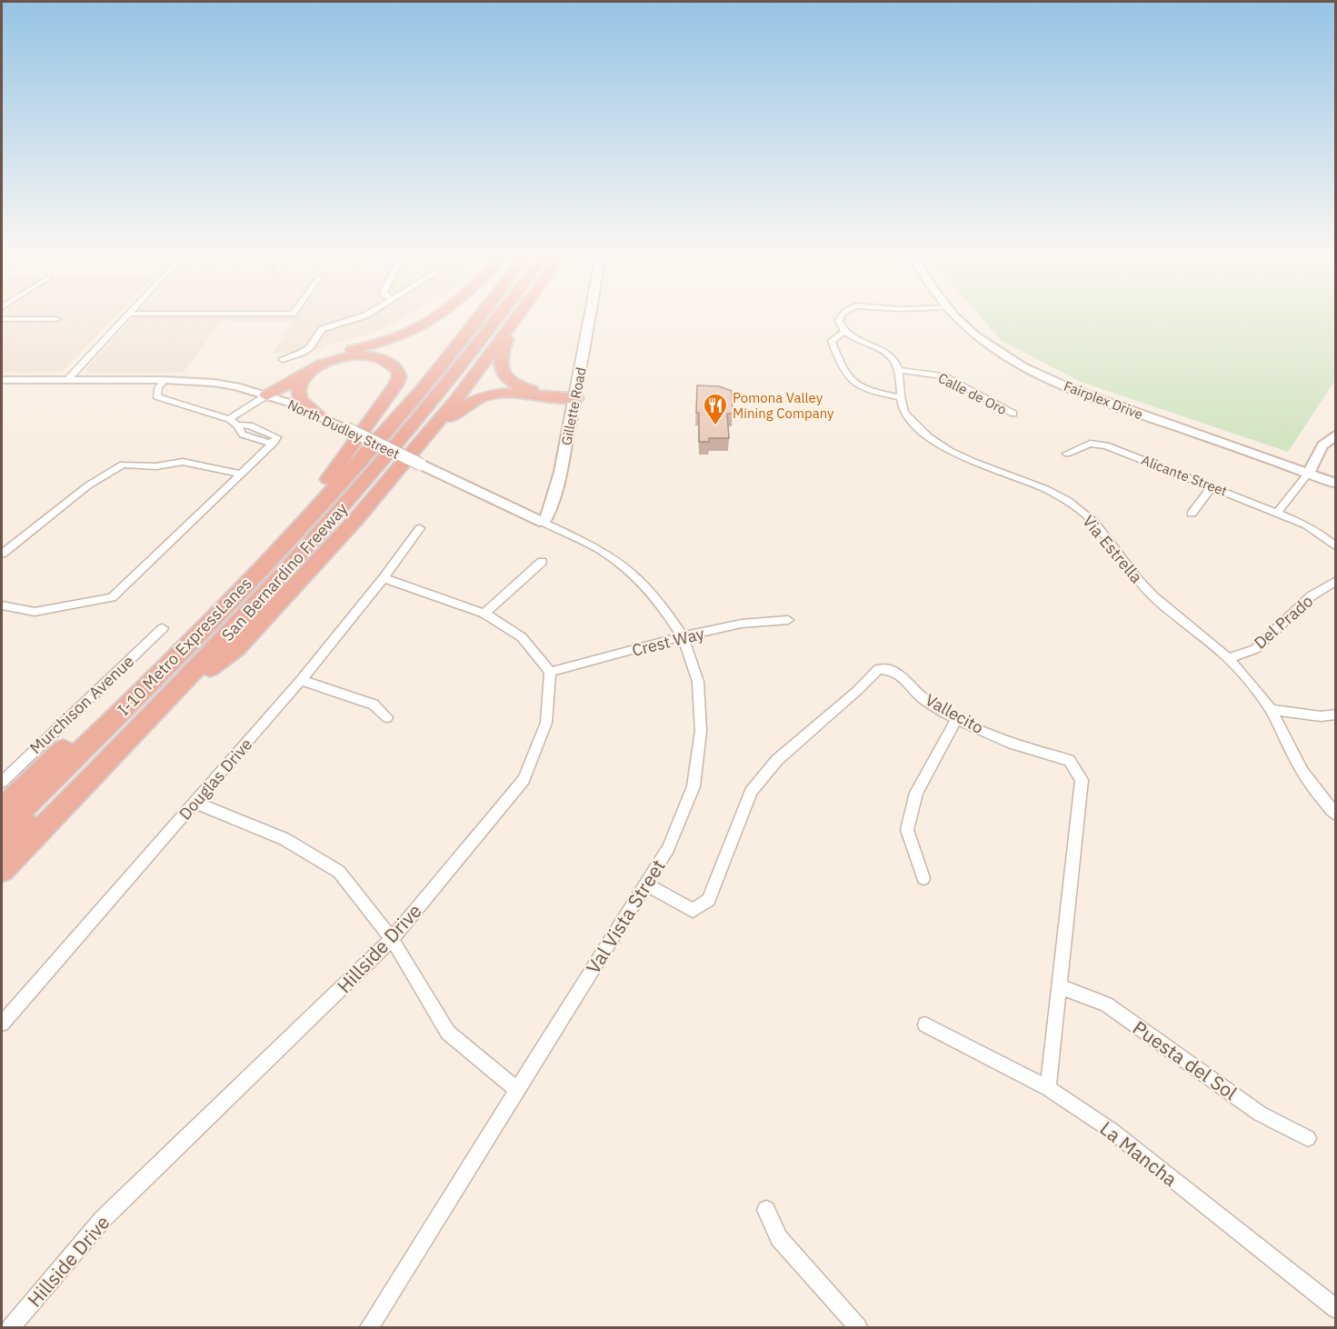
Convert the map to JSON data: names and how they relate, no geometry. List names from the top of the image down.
{
  "streets": {
    "highway": ["San Bernardino Freeway", "I-10 Metro ExpressLanes"],
    "street": [
      "Calle de Oro",
      "Fairplex Drive",
      "Gillette Road",
      "North Dudley Street",
      "Alicante Street",
      "Via Estrella",
      "Del Prado",
      "Crest Way",
      "Murchison Avenue",
      "Vallecito",
      "Douglas Drive",
      "Val Vista Street",
      "Hillside Drive",
      "Puesta del Sol",
      "La Mancha"
    ]
  },
  "crossings": [
    ["Calle de Oro", "Via Estrella"],
    ["Gillette Road", "North Dudley Street"],
    ["Gillette Road", "Val Vista Street"],
    ["North Dudley Street", "Val Vista Street"],
    ["Via Estrella", "Del Prado"],
    ["Crest Way", "Val Vista Street"],
    ["Crest Way", "Hillside Drive"],
    ["Vallecito", "Val Vista Street"],
    ["Vallecito", "Puesta del Sol"],
    ["Vallecito", "La Mancha"]
  ],
  "places": {
    "restaurant": ["Pomona Valley Mining Company"]
  }
}
